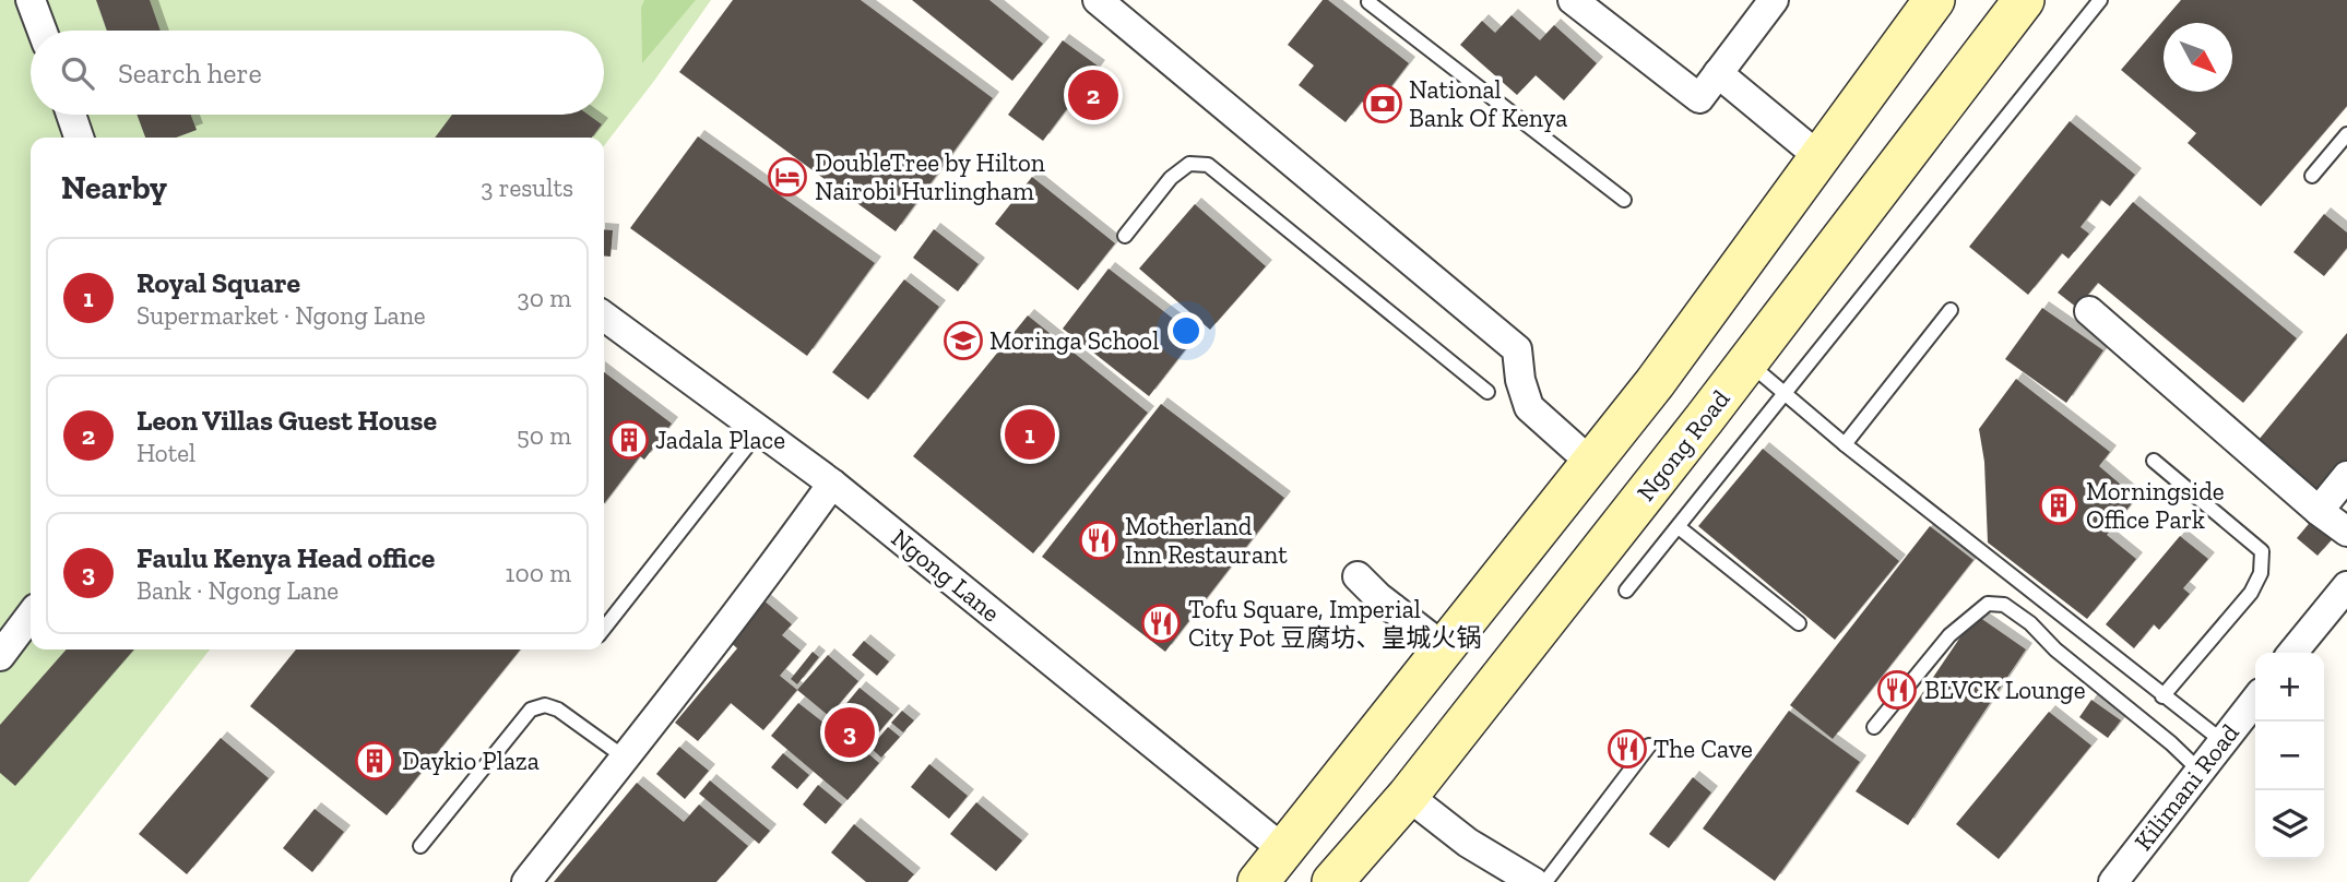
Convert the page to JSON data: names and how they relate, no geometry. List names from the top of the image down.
{
  "streets": {
    "main road": ["Ngong Road"],
    "street": ["Ngong Lane", "Kilimani Road"]
  },
  "places": {
    "bank": ["National Bank Of Kenya"],
    "hotel": ["DoubleTree by Hilton Nairobi Hurlingham"],
    "school or university": ["Moringa School"],
    "building": ["Jadala Place", "Morningside Office Park", "Daykio Plaza"],
    "restaurant": [
      "Motherland Inn Restaurant",
      "Tofu Square, Imperial City Pot 豆腐坊、皇城火锅",
      "BLVCK Lounge",
      "The Cave"
    ]
  },
  "north": "bottom right",
  "page": {
    "search": "Search here",
    "pins": ["2", "1", "3"],
    "heading": ["Nearby", "3 results"],
    "list": [
      {
        "mark": "1",
        "name": "Royal Square",
        "note": "Supermarket · Ngong Lane",
        "value": "30 m"
      },
      {
        "mark": "2",
        "name": "Leon Villas Guest House",
        "note": "Hotel",
        "value": "50 m"
      },
      {
        "mark": "3",
        "name": "Faulu Kenya Head office",
        "note": "Bank · Ngong Lane",
        "value": "100 m"
      }
    ],
    "map_buttons": ["+", "−"]
  }
}
